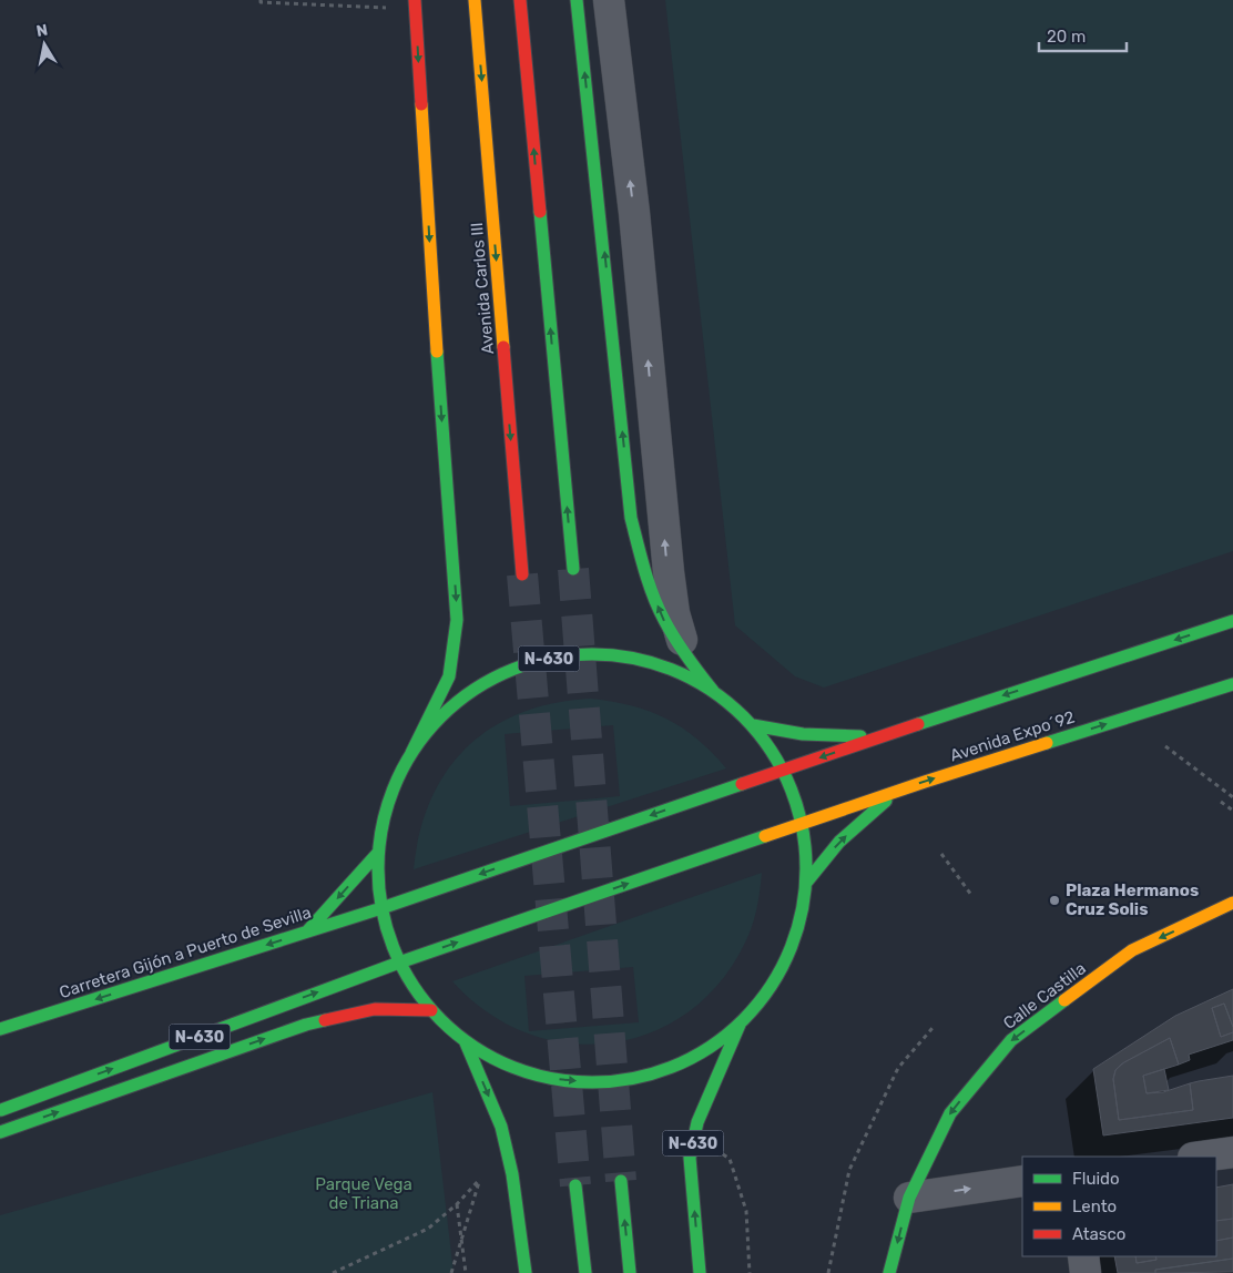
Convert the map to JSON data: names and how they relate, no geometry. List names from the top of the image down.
{
  "streets": {
    "main road": [
      "Avenida Carlos III",
      "N-630",
      "Avenida Expo´92",
      "Carretera Gijón a Puerto de Sevilla",
      "Calle Castilla"
    ]
  },
  "crossings": [
    ["N-630", "Avenida Expo´92"],
    ["N-630", "Carretera Gijón a Puerto de Sevilla"]
  ],
  "one_way": ["Calle Castilla"],
  "parks": ["Parque Vega de Triana"],
  "places": ["Plaza Hermanos Cruz Solis"],
  "legend": ["Fluido", "Lento", "Atasco"],
  "scale_bar": "20 m",
  "north": "top"
}
